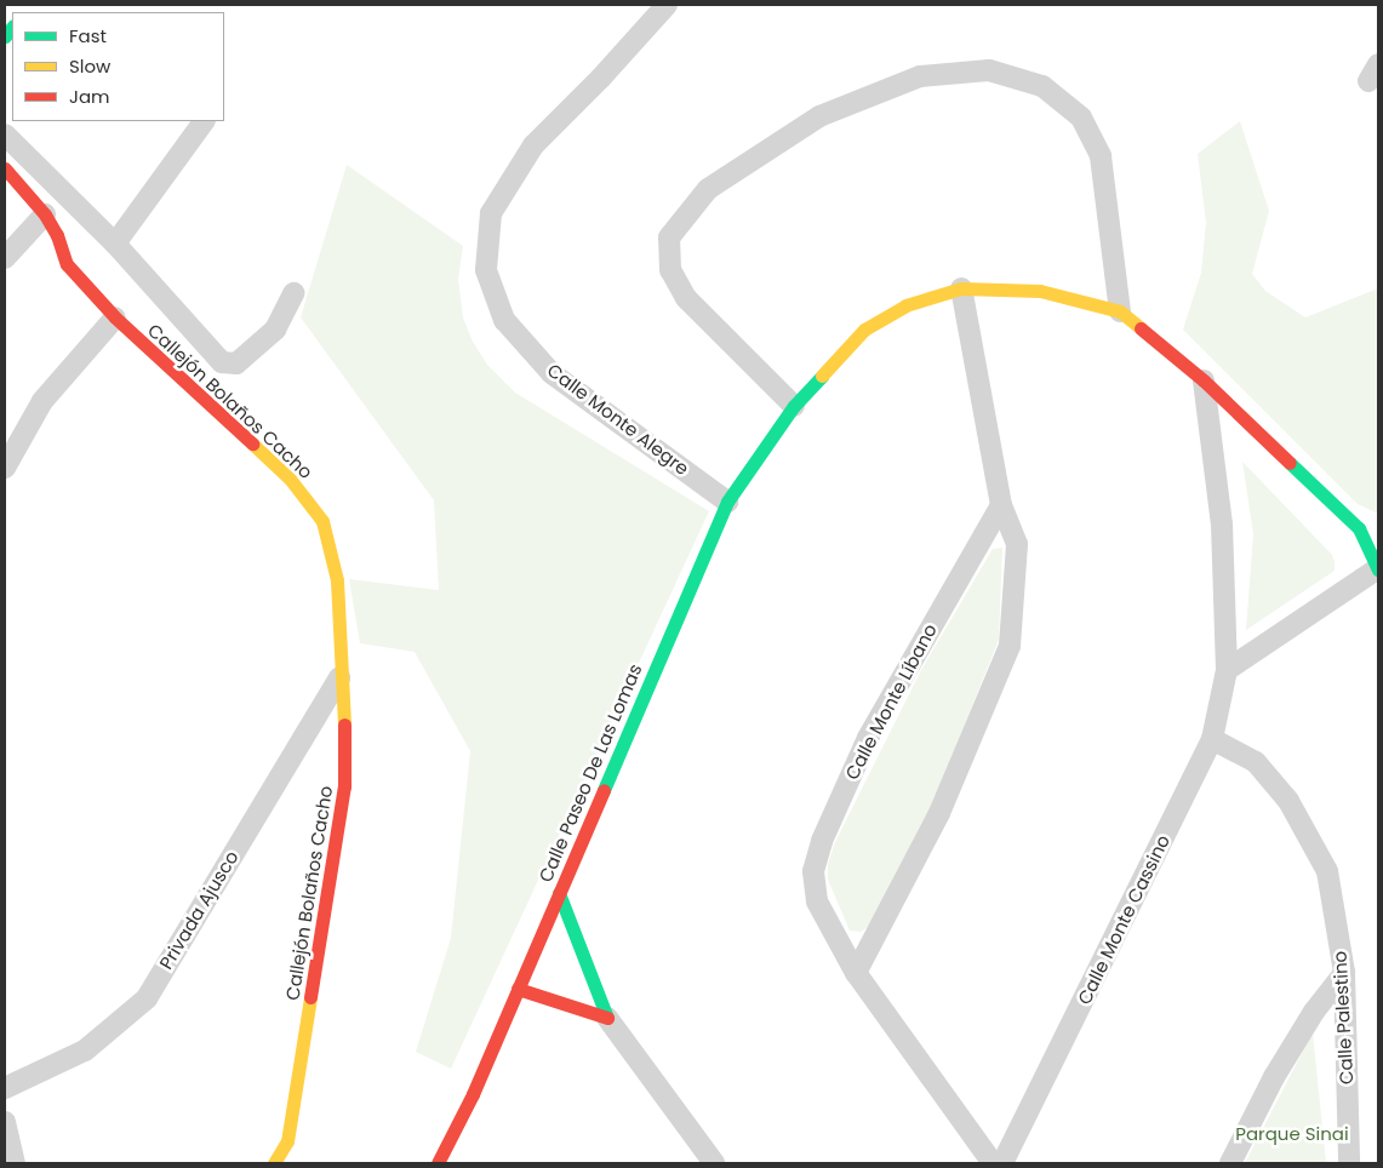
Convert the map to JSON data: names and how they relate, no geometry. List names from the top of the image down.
{
  "streets": {
    "street": [
      "Callejón Bolaños Cacho",
      "Calle Monte Alegre",
      "Calle Monte Líbano",
      "Calle Paseo De Las Lomas",
      "Privada Ajusco",
      "Calle Monte Cassino",
      "Calle Palestino"
    ]
  },
  "crossings": [
    ["Callejón Bolaños Cacho", "Privada Ajusco"],
    ["Calle Monte Alegre", "Calle Paseo De Las Lomas"],
    ["Calle Monte Cassino", "Calle Palestino"]
  ],
  "parks": ["Parque Sinai"],
  "legend": ["Fast", "Slow", "Jam"]
}
